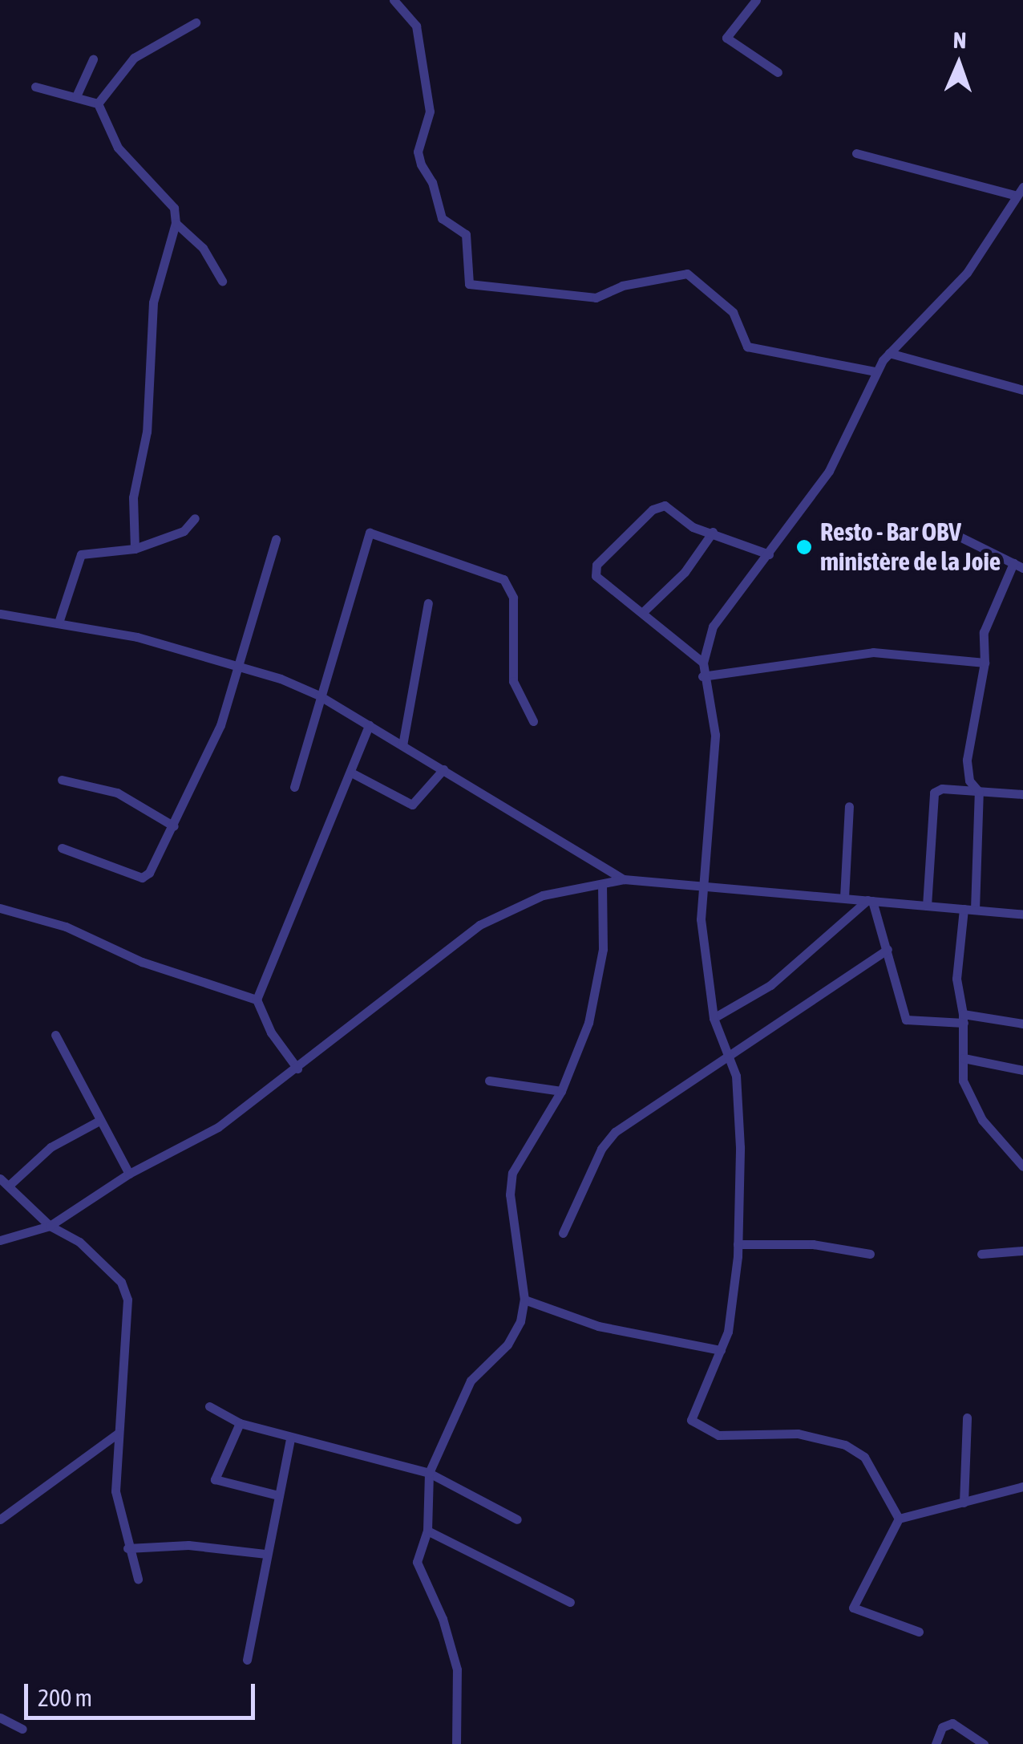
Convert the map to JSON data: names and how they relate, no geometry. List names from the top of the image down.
{
  "places": ["Resto - Bar OBV ministère de la Joie"],
  "scale_bar": "200 m",
  "north": "top"
}
